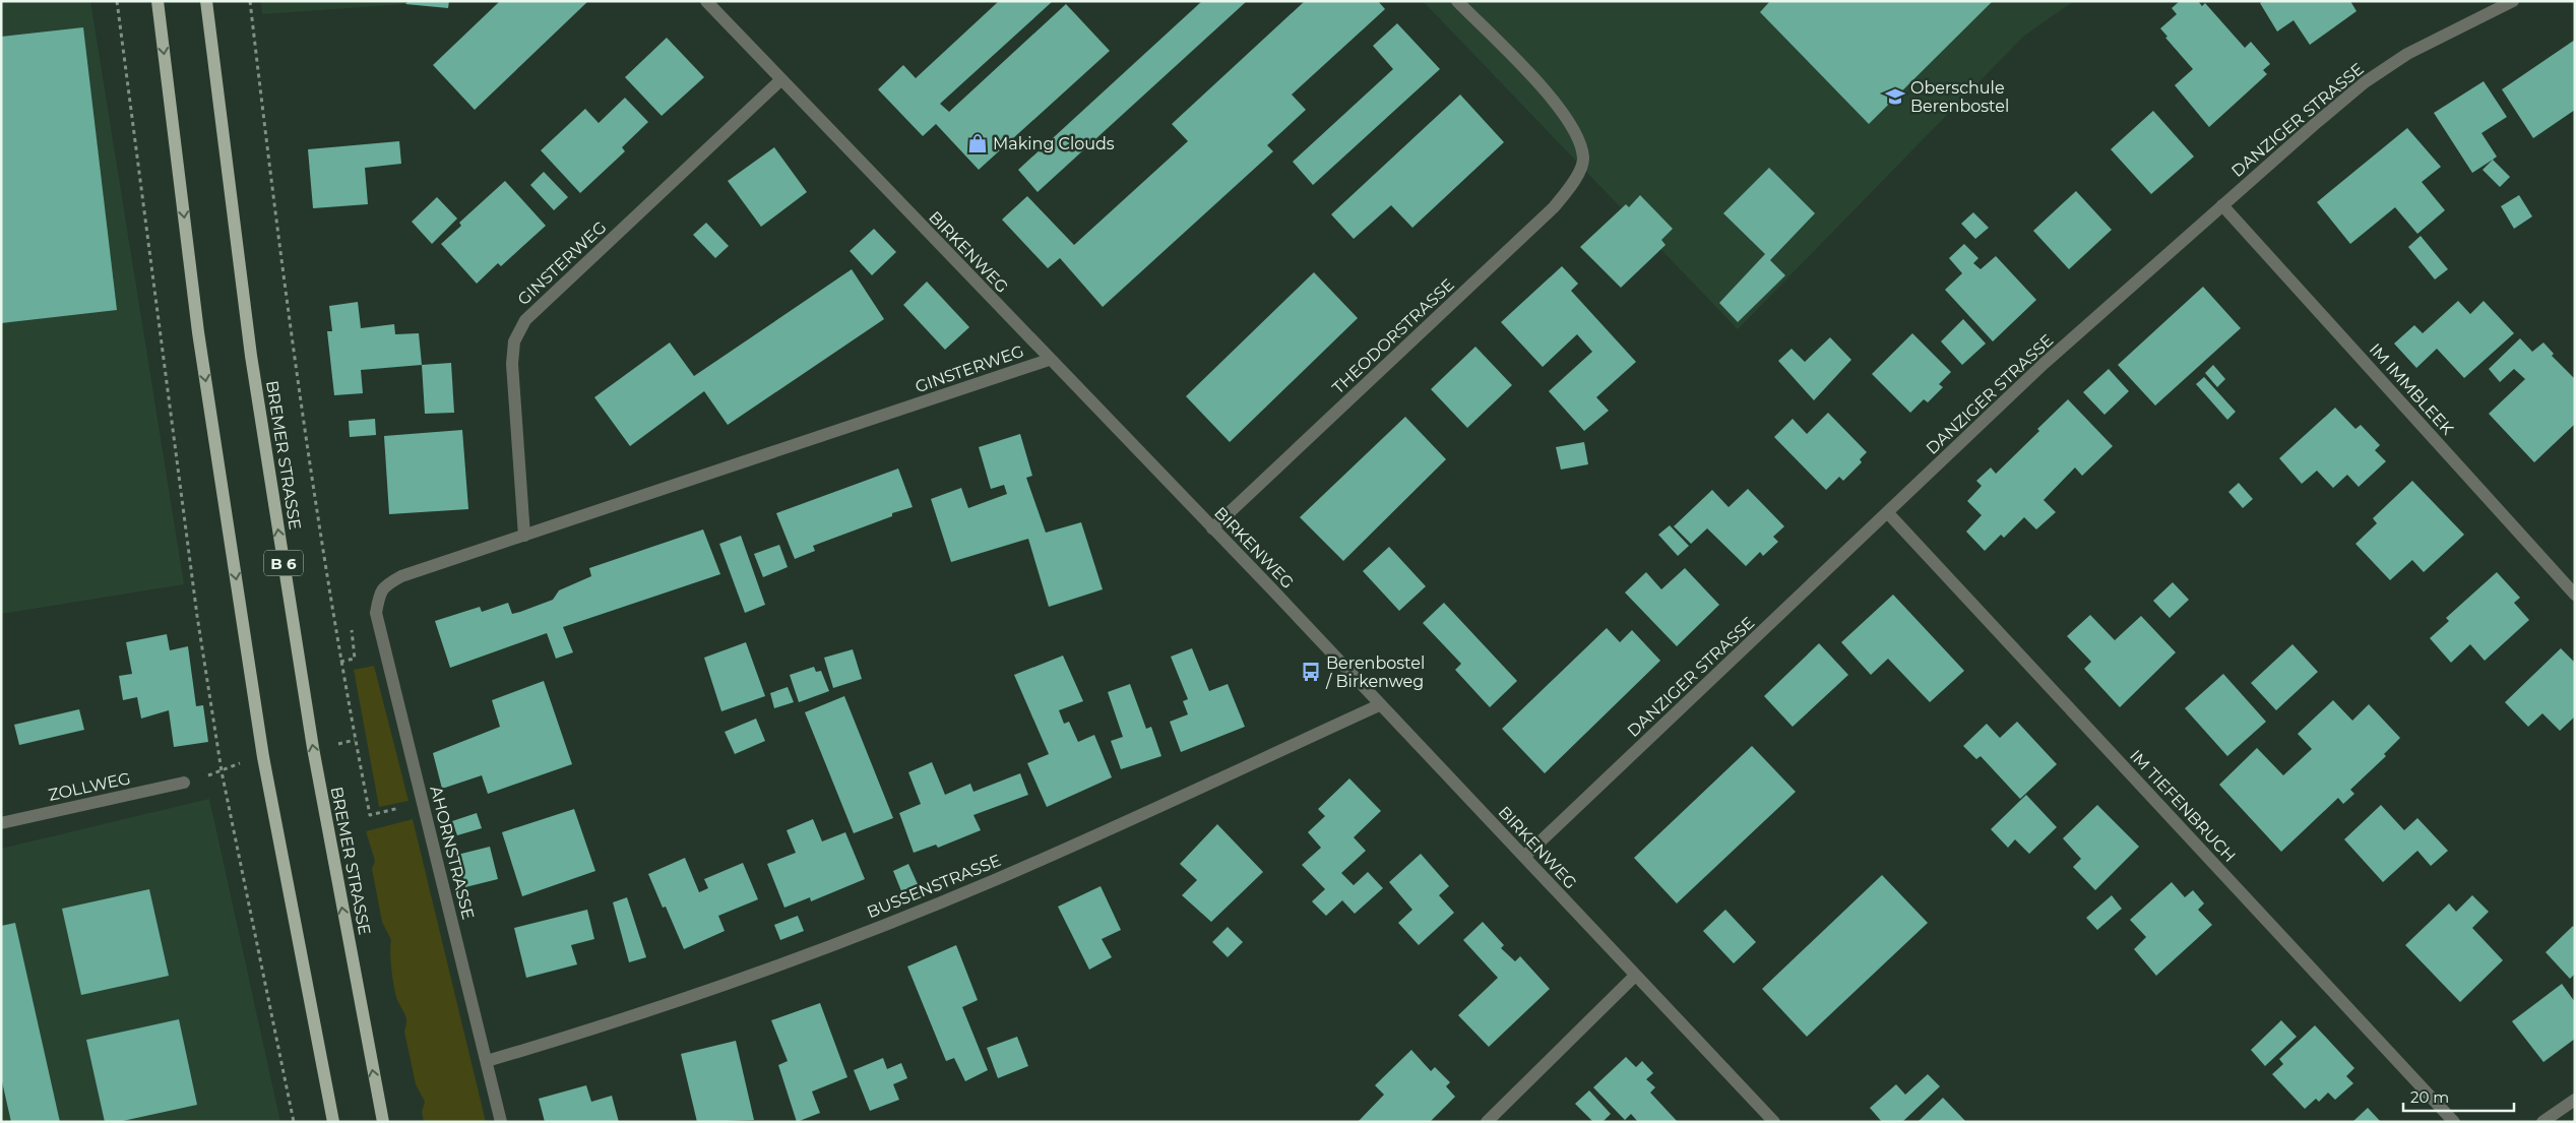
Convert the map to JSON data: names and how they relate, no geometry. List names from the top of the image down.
{
  "streets": {
    "main road": ["BREMER STRASSE", "B 6"],
    "street": [
      "DANZIGER STRASSE",
      "BIRKENWEG",
      "GINSTERWEG",
      "THEODORSTRASSE",
      "IM IMMBLEEK",
      "ZOLLWEG",
      "IM TIEFENBRUCH",
      "AHORNSTRASSE",
      "BUSSENSTRASSE"
    ]
  },
  "crossings": [
    ["DANZIGER STRASSE", "BIRKENWEG"],
    ["DANZIGER STRASSE", "IM IMMBLEEK"],
    ["DANZIGER STRASSE", "IM TIEFENBRUCH"],
    ["BIRKENWEG", "GINSTERWEG"],
    ["BIRKENWEG", "THEODORSTRASSE"],
    ["BIRKENWEG", "BUSSENSTRASSE"],
    ["GINSTERWEG", "AHORNSTRASSE"],
    ["AHORNSTRASSE", "BUSSENSTRASSE"]
  ],
  "places": {
    "school or university": ["Oberschule Berenbostel"],
    "shop": ["Making Clouds"],
    "bus stop": ["Berenbostel / Birkenweg"]
  },
  "scale_bar": "20 m"
}
